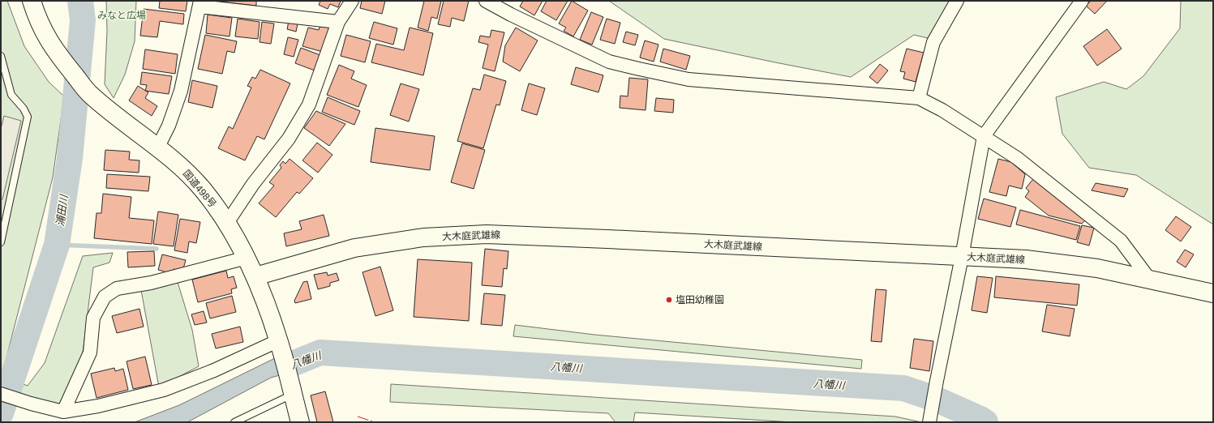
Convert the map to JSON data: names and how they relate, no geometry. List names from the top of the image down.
{
  "streets": {
    "main road": ["国道498号", "大木庭武雄線"]
  },
  "crossings": [
    ["国道498号", "大木庭武雄線"]
  ],
  "water": ["浦田川", "八幡川"],
  "parks": ["みなと広場"],
  "places": ["塩田幼稚園"]
}
